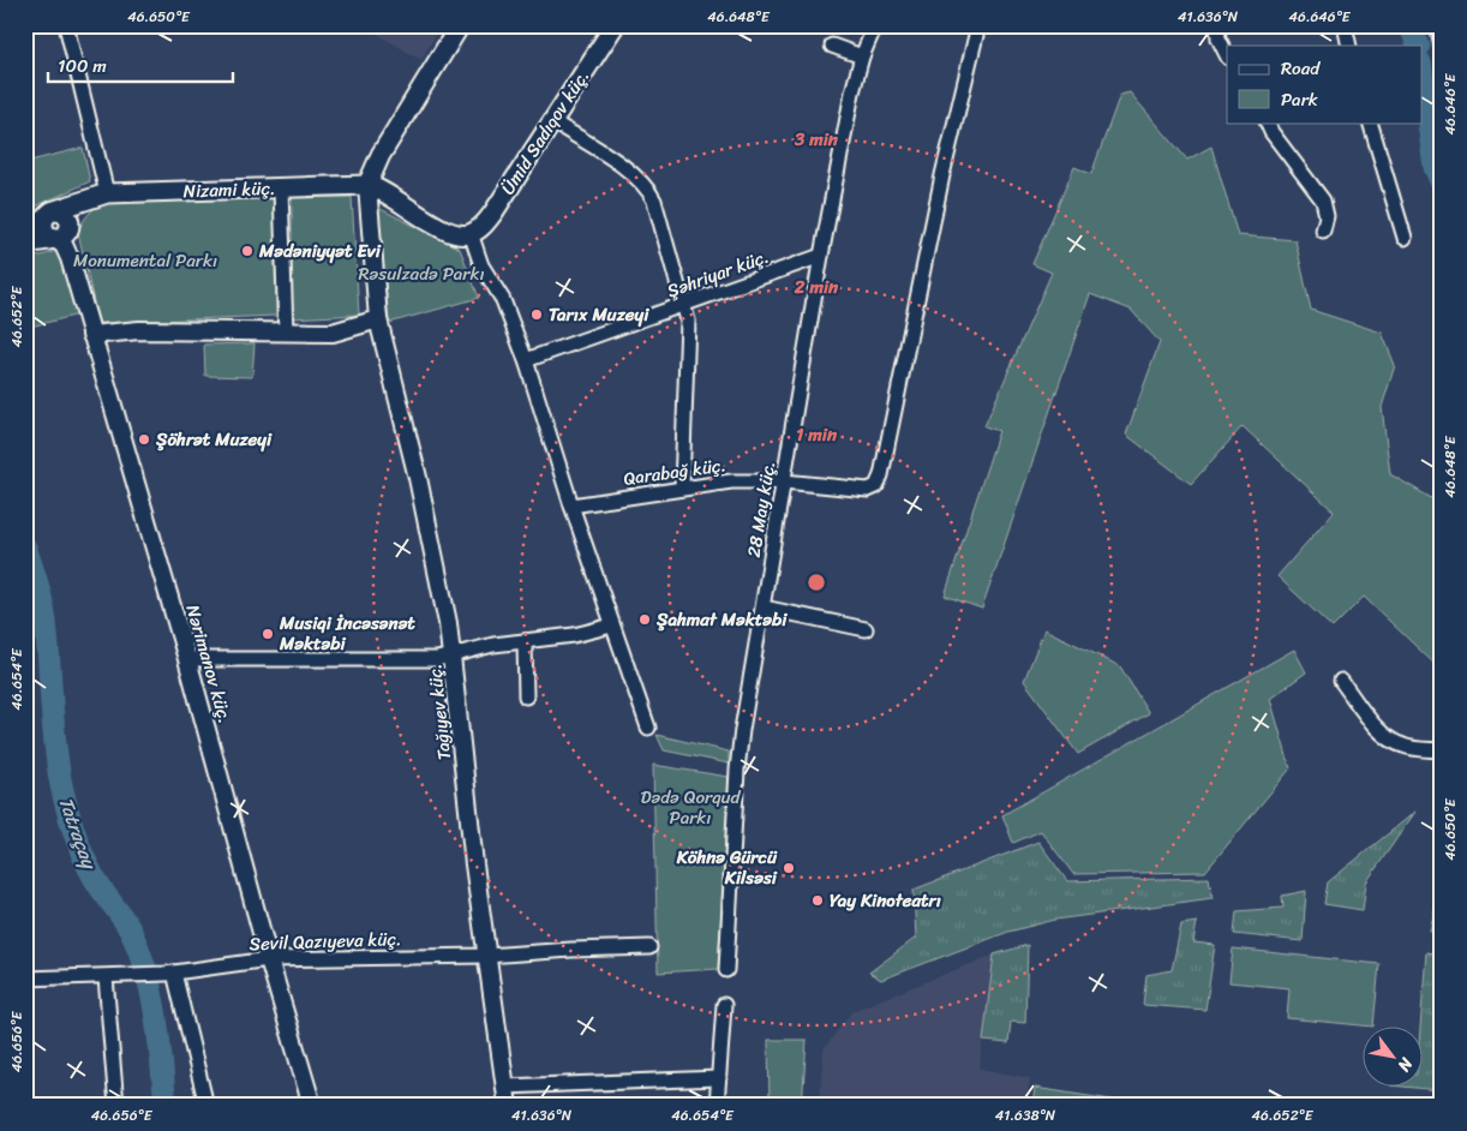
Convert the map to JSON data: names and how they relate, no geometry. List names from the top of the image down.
{
  "streets": {
    "main road": ["Ümid Sadıqov küç.", "Nizami küç."],
    "street": [
      "Şəhriyar küç.",
      "Qarabağ küç.",
      "28 May küç.",
      "Nərimanov küç.",
      "Tağıyev küç.",
      "Sevil Qazıyeva küç."
    ]
  },
  "crossings": [
    ["Nizami küç.", "Tağıyev küç."],
    ["Şəhriyar küç.", "28 May küç."],
    ["Qarabağ küç.", "28 May küç."],
    ["Nərimanov küç.", "Sevil Qazıyeva küç."],
    ["Tağıyev küç.", "Sevil Qazıyeva küç."]
  ],
  "water": ["Tatraçay"],
  "parks": ["Monumental Parkı", "Rəsulzadə Parkı", "Dədə Qorqud Parkı"],
  "places": [
    "Mədəniyyət Evi",
    "Tarıx Muzeyi",
    "Şöhrət Muzeyi",
    "Şahmat Məktəbi",
    "Musiqi İncəsənət Məktəbi",
    "Köhnə Gürcü Kilsəsi",
    "Yay Kinoteatrı"
  ],
  "legend": ["Road", "Park"],
  "scale_bar": "100 m",
  "north": "bottom right",
  "coordinates": [
    "46.650°E",
    "46.648°E",
    "41.636°N",
    "46.646°E",
    "46.652°E",
    "46.654°E",
    "46.656°E",
    "41.638°N"
  ],
  "rings": ["3 min", "2 min", "1 min"]
}
